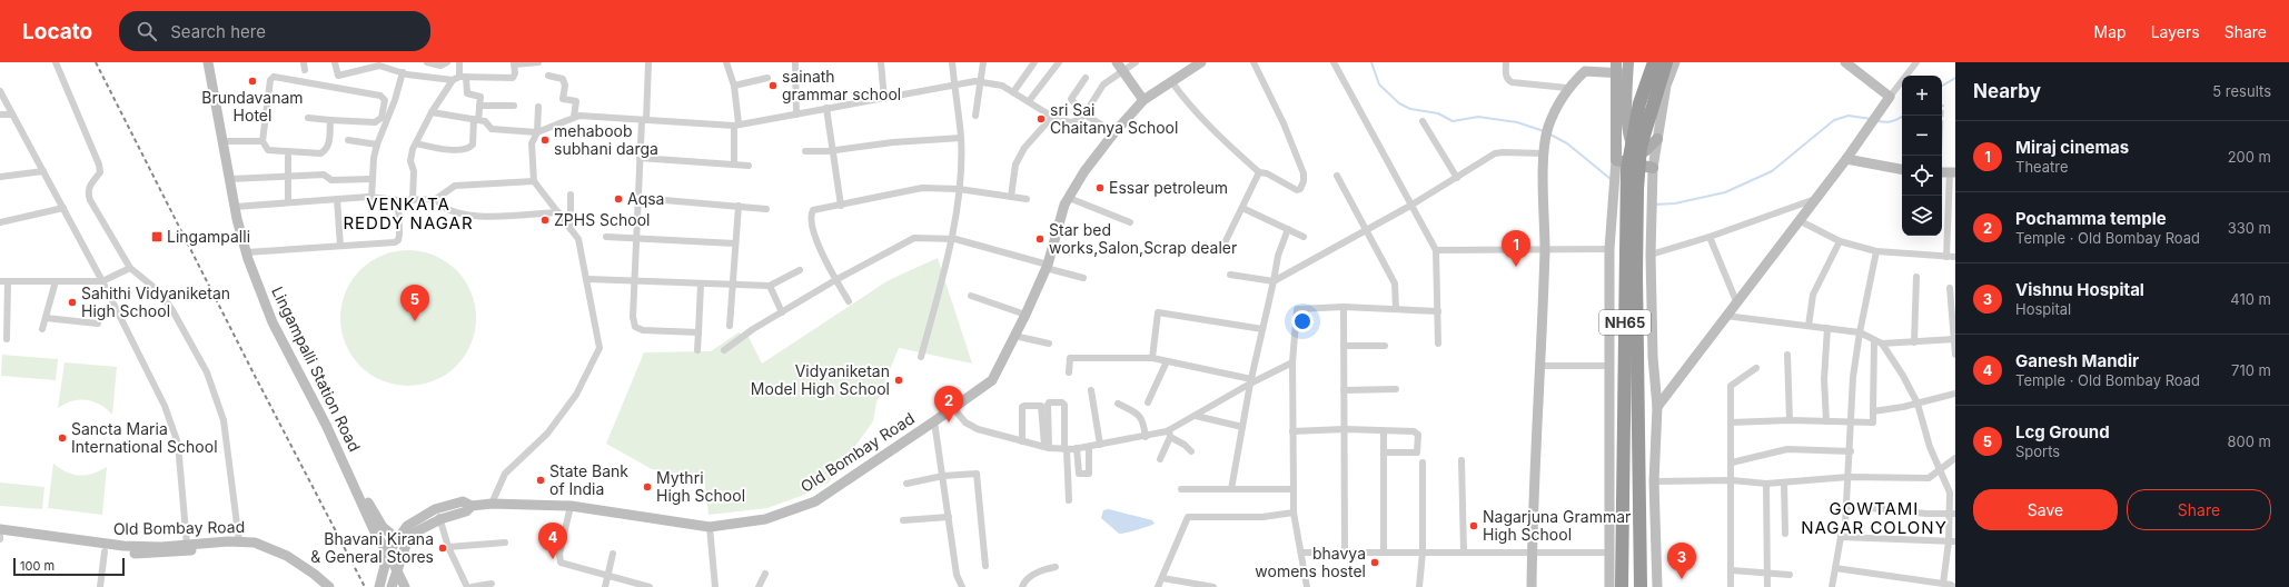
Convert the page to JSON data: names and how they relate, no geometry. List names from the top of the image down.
{
  "streets": {
    "highway": ["NH65"],
    "street": ["Lingampalli Station Road", "Old Bombay Road"]
  },
  "crossings": [
    ["Lingampalli Station Road", "Old Bombay Road"]
  ],
  "districts": ["VENKATA REDDY NAGAR", "GOWTAMI NAGAR COLONY"],
  "places": {
    "other": [
      "Brundavanam Hotel",
      "sainath grammar school",
      "sri Sai Chaitanya School",
      "mehaboob subhani darga",
      "Essar petroleum",
      "Aqsa",
      "ZPHS School",
      "Star bed works,Salon,Scrap dealer",
      "Sahithi Vidyaniketan High School",
      "Vidyaniketan Model High School",
      "Sancta Maria International School",
      "State Bank of India",
      "Mythri High School",
      "Nagarjuna Grammar High School",
      "Bhavani Kirana & General Stores",
      "bhavya womens hostel"
    ],
    "transit": ["Lingampalli"]
  },
  "scale_bar": "100 m",
  "page": {
    "header": "Locato",
    "search": "Search here",
    "nav": ["Map", "Layers", "Share"],
    "heading": ["Nearby", "5 results"],
    "map_buttons": ["+", "−"],
    "list": [
      {
        "mark": "1",
        "name": "Miraj cinemas",
        "note": "Theatre",
        "value": "200 m"
      },
      {
        "mark": "2",
        "name": "Pochamma temple",
        "note": "Temple · Old Bombay Road",
        "value": "330 m"
      },
      {
        "mark": "3",
        "name": "Vishnu Hospital",
        "note": "Hospital",
        "value": "410 m"
      },
      {
        "mark": "4",
        "name": "Ganesh Mandir",
        "note": "Temple · Old Bombay Road",
        "value": "710 m"
      },
      {
        "mark": "5",
        "name": "Lcg Ground",
        "note": "Sports",
        "value": "800 m"
      }
    ],
    "pins": [
      "1",
      "5",
      "2",
      "4",
      "3"
    ],
    "buttons": ["Save", "Share"],
    "scale": "100 m"
  }
}
